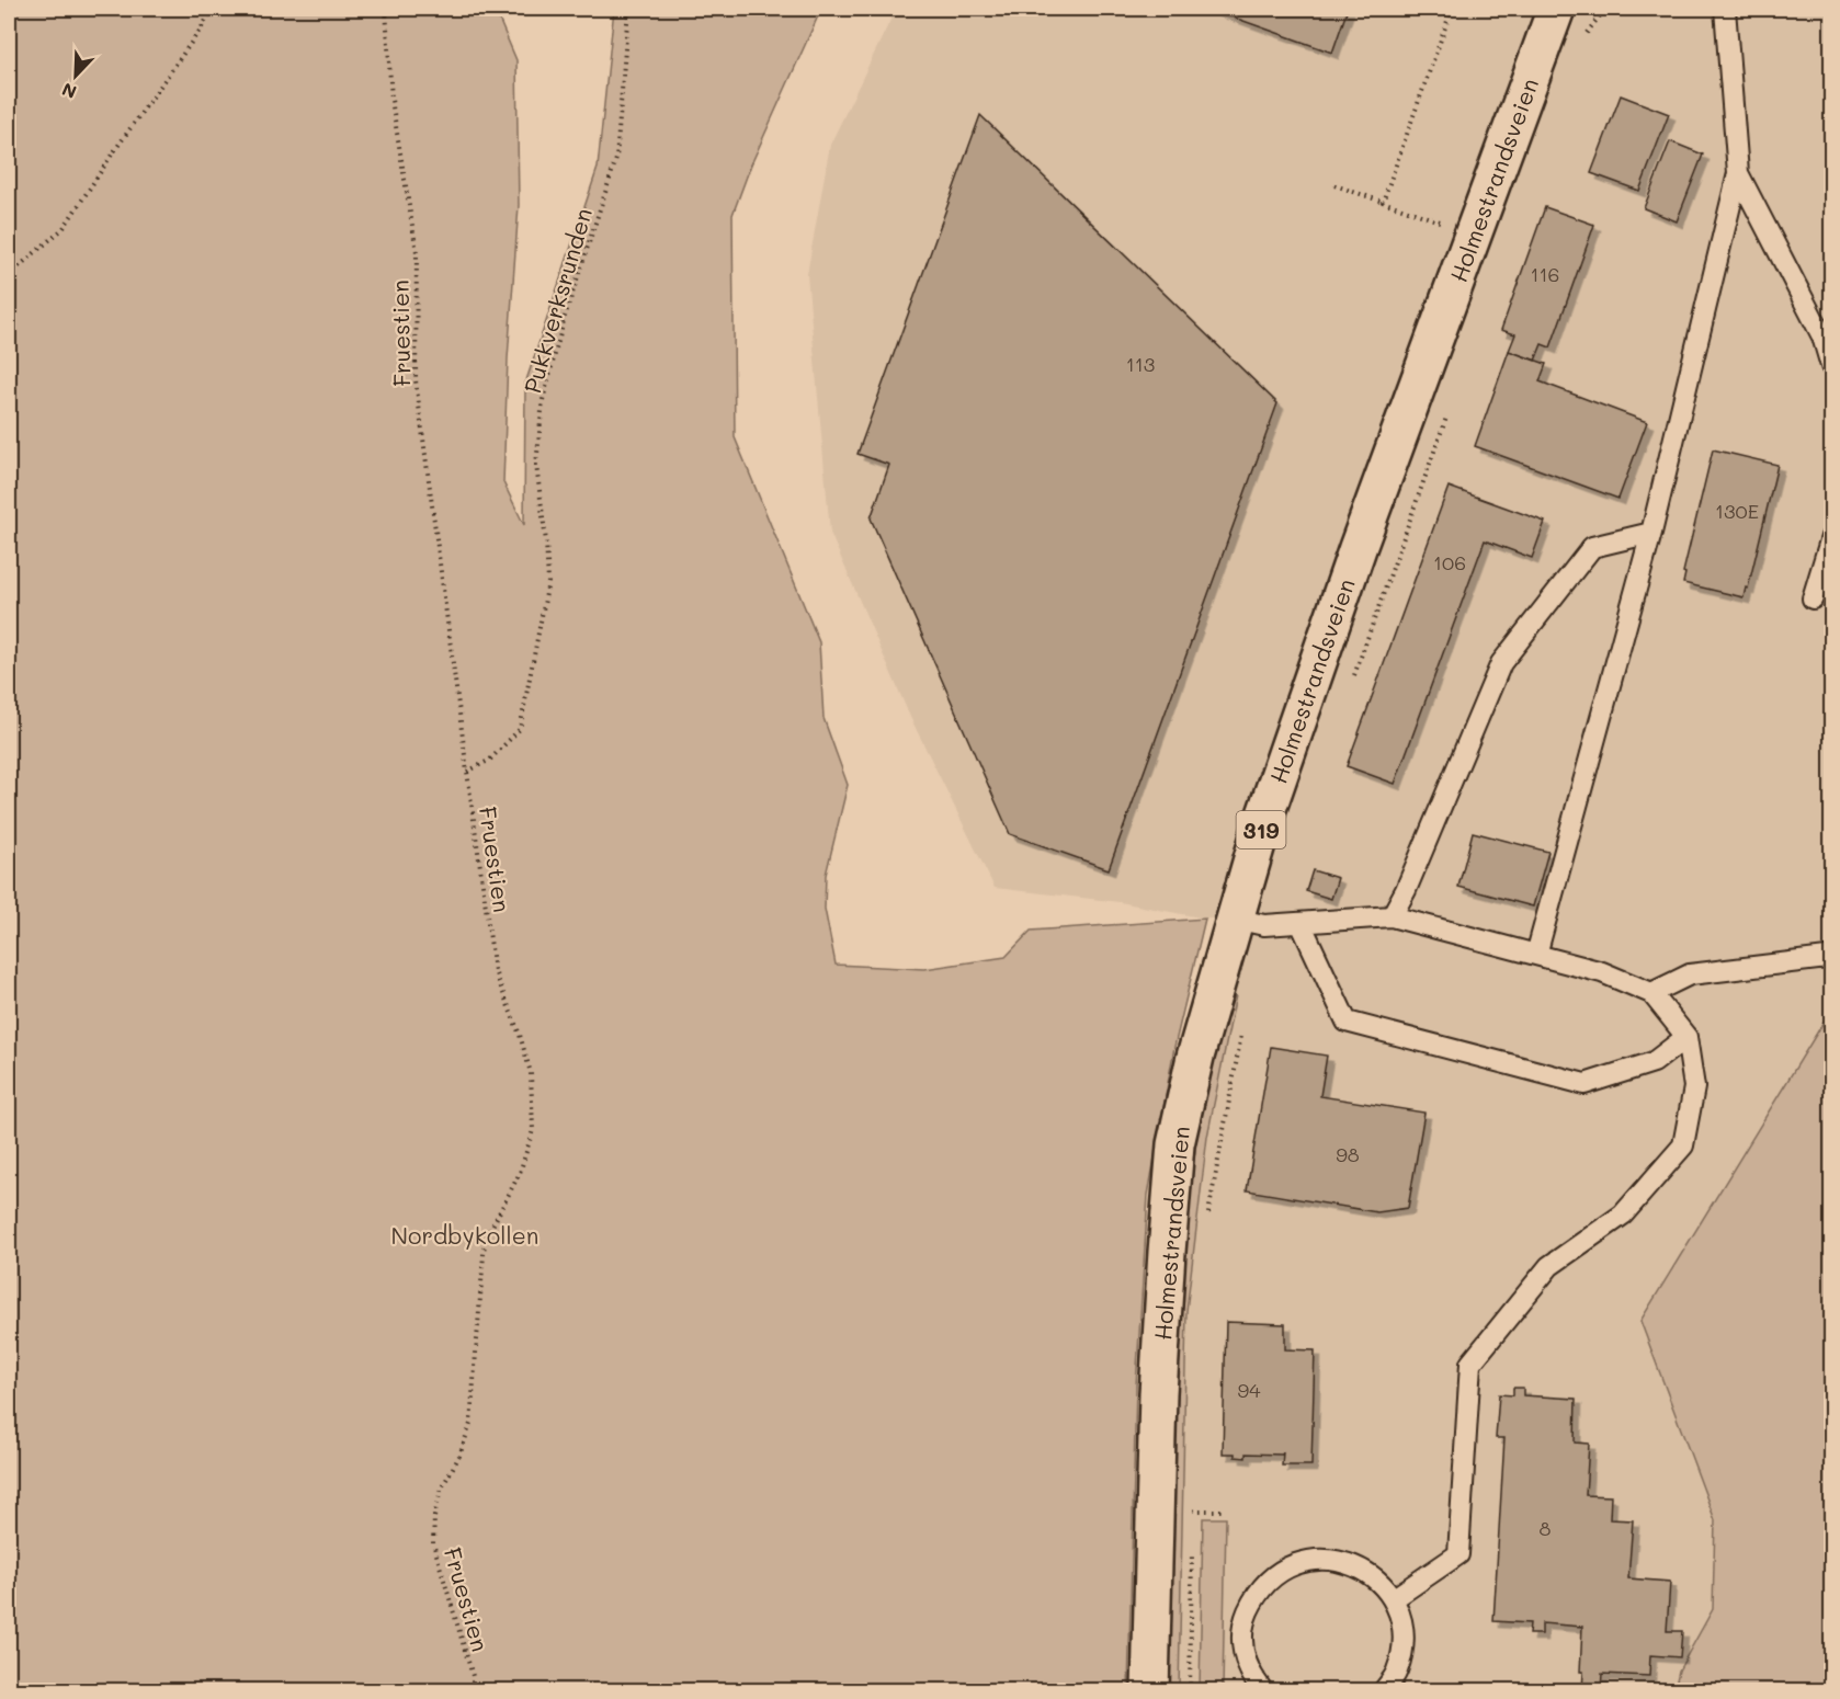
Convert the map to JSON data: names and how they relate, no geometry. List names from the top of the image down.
{
  "streets": {
    "main road": ["Holmestrandsveien", "319"],
    "path": ["Pukkverksrunden", "Fruestien"]
  },
  "crossings": [
    ["Pukkverksrunden", "Fruestien"]
  ],
  "parks": ["Nordbykollen"],
  "house_numbers": [
    "116",
    "113",
    "130E",
    "106",
    "98",
    "94",
    "8"
  ],
  "north": "bottom left"
}
